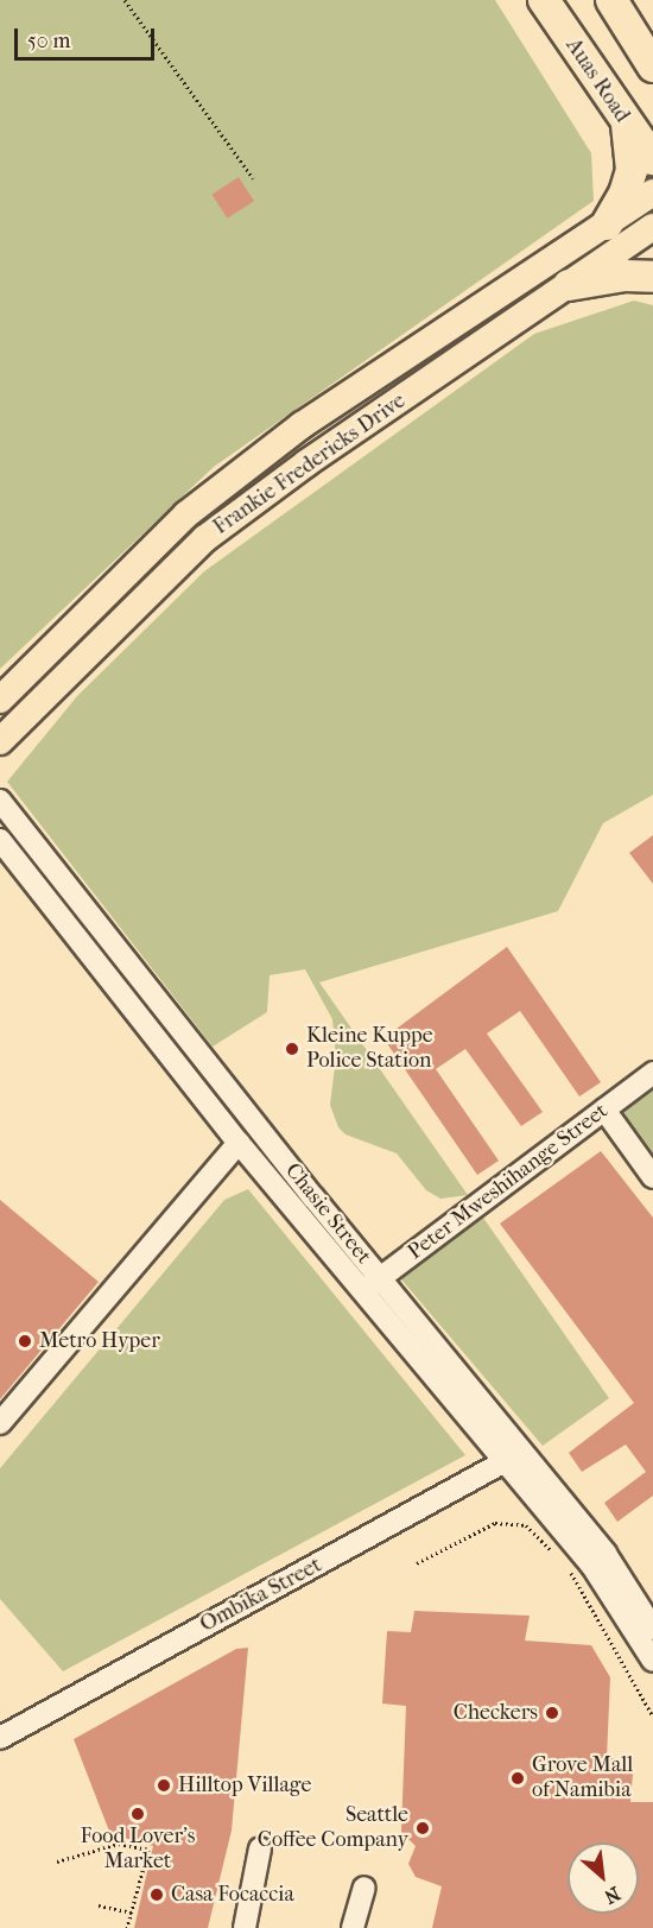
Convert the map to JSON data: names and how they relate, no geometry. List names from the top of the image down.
{
  "streets": {
    "highway": ["Auas Road"],
    "main road": ["Frankie Fredericks Drive"],
    "street": ["Peter Mweshihange Street", "Chasie Street", "Ombika Street"]
  },
  "crossings": [
    ["Peter Mweshihange Street", "Chasie Street"],
    ["Chasie Street", "Ombika Street"]
  ],
  "places": [
    "Kleine Kuppe Police Station",
    "Metro Hyper",
    "Checkers",
    "Grove Mall of Namibia",
    "Hilltop Village",
    "Food Lover's Market",
    "Seattle Coffee Company",
    "Casa Focaccia"
  ],
  "scale_bar": "50 m",
  "north": "bottom right"
}
